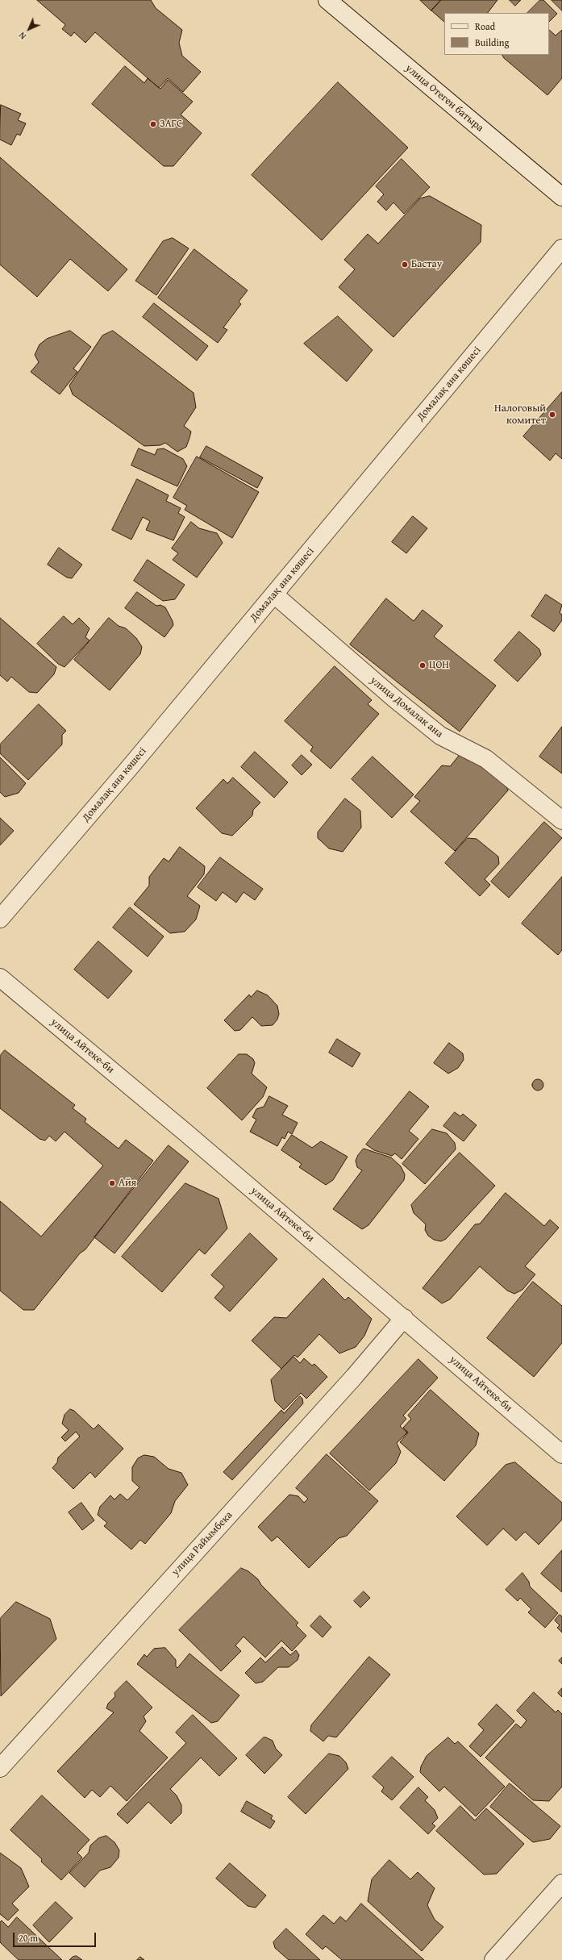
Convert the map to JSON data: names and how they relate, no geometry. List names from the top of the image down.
{
  "streets": {
    "street": [
      "улица Отеген батыра",
      "Домалақ ана көшесі",
      "улица Домалак ана",
      "улица Айтеке-би",
      "улица Райымбека"
    ]
  },
  "crossings": [
    ["Домалақ ана көшесі", "улица Домалак ана"],
    ["улица Айтеке-би", "улица Райымбека"]
  ],
  "places": [
    "ЗАГС",
    "Бастау",
    "Налоговый комитет",
    "ЦОН",
    "Айя"
  ],
  "legend": ["Road", "Building"],
  "scale_bar": "20 m",
  "north": "bottom left"
}
